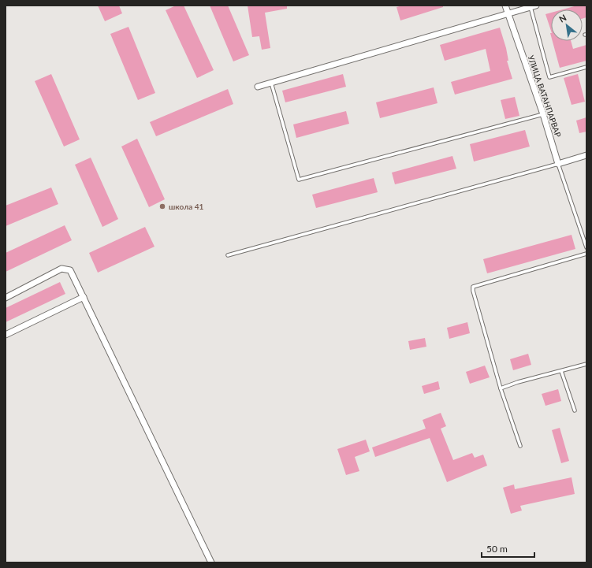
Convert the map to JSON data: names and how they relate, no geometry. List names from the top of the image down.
{
  "streets": {
    "street": ["УЛИЦА ВАТАНПАРВАР"]
  },
  "places": ["школа 41"],
  "scale_bar": "50 m",
  "north": "top left"
}
